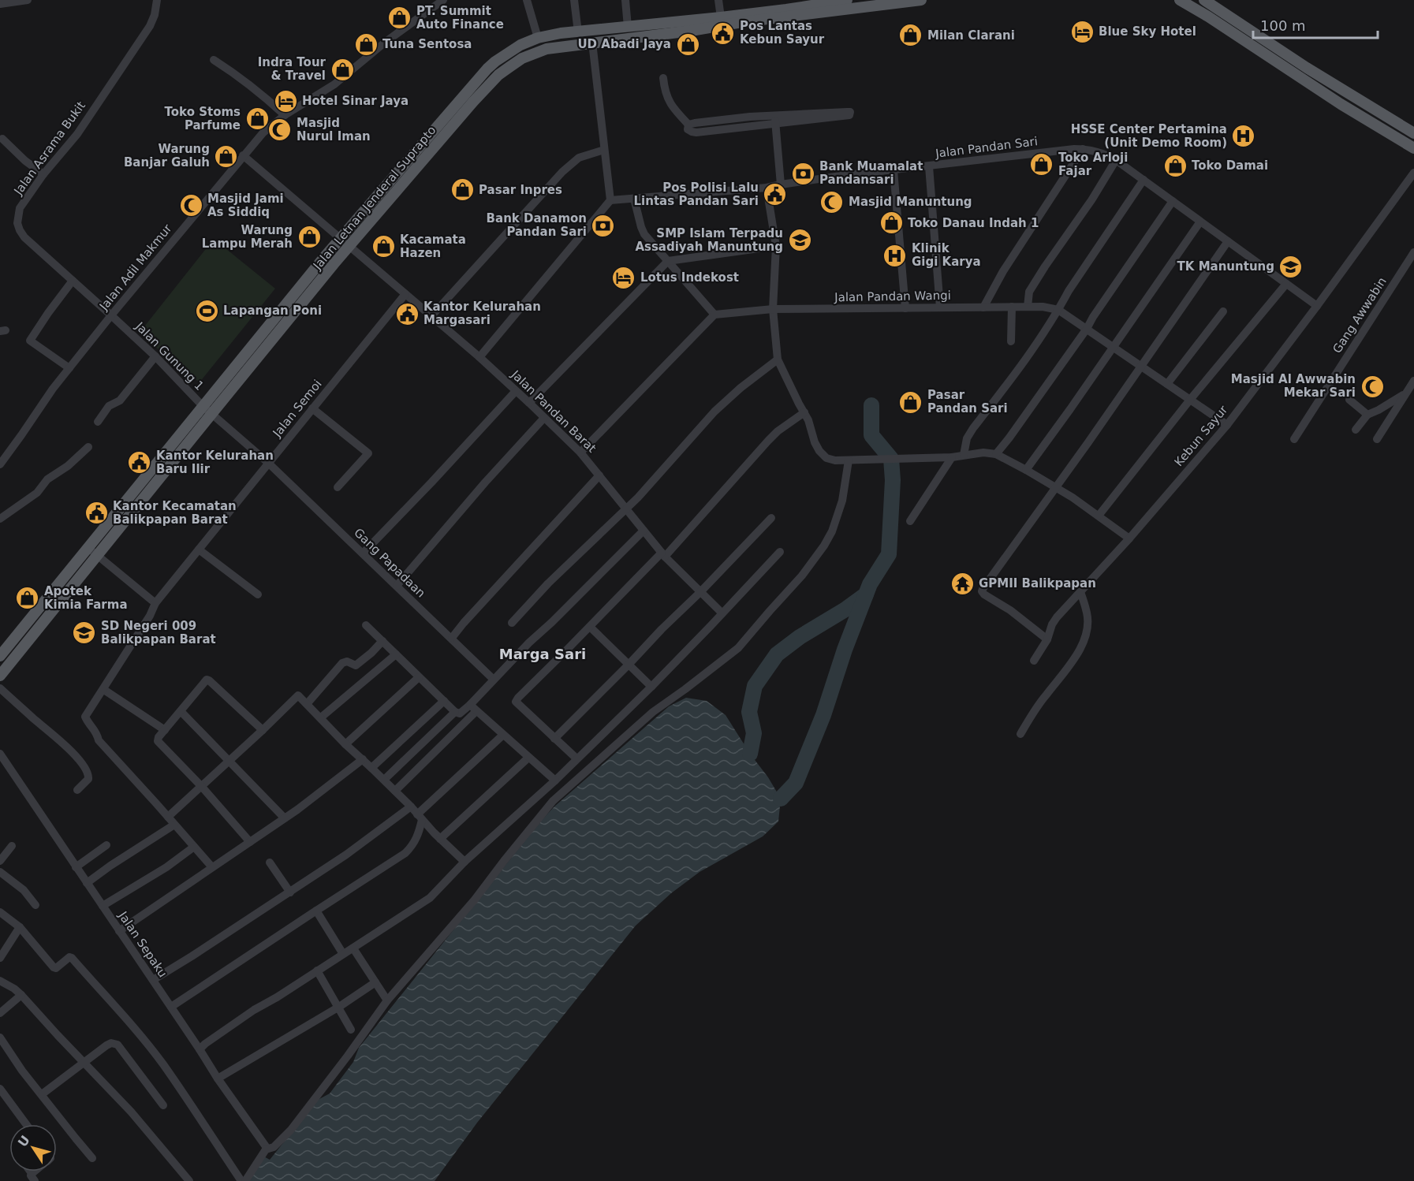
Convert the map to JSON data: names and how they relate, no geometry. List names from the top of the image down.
{
  "streets": {
    "main road": ["Jalan Letnan Jenderal Suprapto"],
    "street": [
      "Jalan Pandan Sari",
      "Jalan Asrama Bukit",
      "Jalan Adil Makmur",
      "Jalan Pandan Wangi",
      "Gang Awwabin",
      "Jalan Gunung 1",
      "Jalan Semoi",
      "Jalan Pandan Barat",
      "Kebun Sayur",
      "Gang Papadaan",
      "Jalan Sepaku"
    ]
  },
  "crossings": [
    ["Jalan Pandan Sari", "Kebun Sayur"],
    ["Jalan Asrama Bukit", "Jalan Adil Makmur"],
    ["Jalan Asrama Bukit", "Jalan Gunung 1"],
    ["Jalan Letnan Jenderal Suprapto", "Jalan Gunung 1"],
    ["Jalan Letnan Jenderal Suprapto", "Jalan Pandan Barat"],
    ["Jalan Adil Makmur", "Jalan Gunung 1"],
    ["Jalan Pandan Wangi", "Kebun Sayur"],
    ["Jalan Semoi", "Jalan Pandan Barat"],
    ["Jalan Semoi", "Gang Papadaan"]
  ],
  "districts": ["Marga Sari"],
  "places": {
    "shop": [
      "PT. Summit Auto Finance",
      "Milan Clarani",
      "Tuna Sentosa",
      "UD Abadi Jaya",
      "Indra Tour & Travel",
      "Toko Stoms Parfume",
      "Warung Banjar Galuh",
      "Toko Arloji Fajar",
      "Toko Damai",
      "Pasar Inpres",
      "Toko Danau Indah 1",
      "Warung Lampu Merah",
      "Kacamata Hazen",
      "Pasar Pandan Sari",
      "Apotek Kimia Farma"
    ],
    "hotel": ["Blue Sky Hotel", "Hotel Sinar Jaya", "Lotus Indekost"],
    "public building": [
      "Pos Lantas Kebun Sayur",
      "Pos Polisi Lalu Lintas Pandan Sari",
      "Kantor Kelurahan Margasari",
      "Kantor Kelurahan Baru Ilir",
      "Kantor Kecamatan Balikpapan Barat"
    ],
    "mosque": [
      "Masjid Nurul Iman",
      "Masjid Manuntung",
      "Masjid Jami As Siddiq",
      "Masjid Al Awwabin Mekar Sari"
    ],
    "hospital": ["HSSE Center Pertamina (Unit Demo Room)", "Klinik Gigi Karya"],
    "bank": ["Bank Muamalat Pandansari", "Bank Danamon Pandan Sari"],
    "school or university": ["SMP Islam Terpadu Assadiyah Manuntung", "TK Manuntung", "SD Negeri 009 Balikpapan Barat"],
    "sports": ["Lapangan Poni"],
    "temple": ["GPMII Balikpapan"]
  },
  "scale_bar": "100 m",
  "north": "top left"
}
